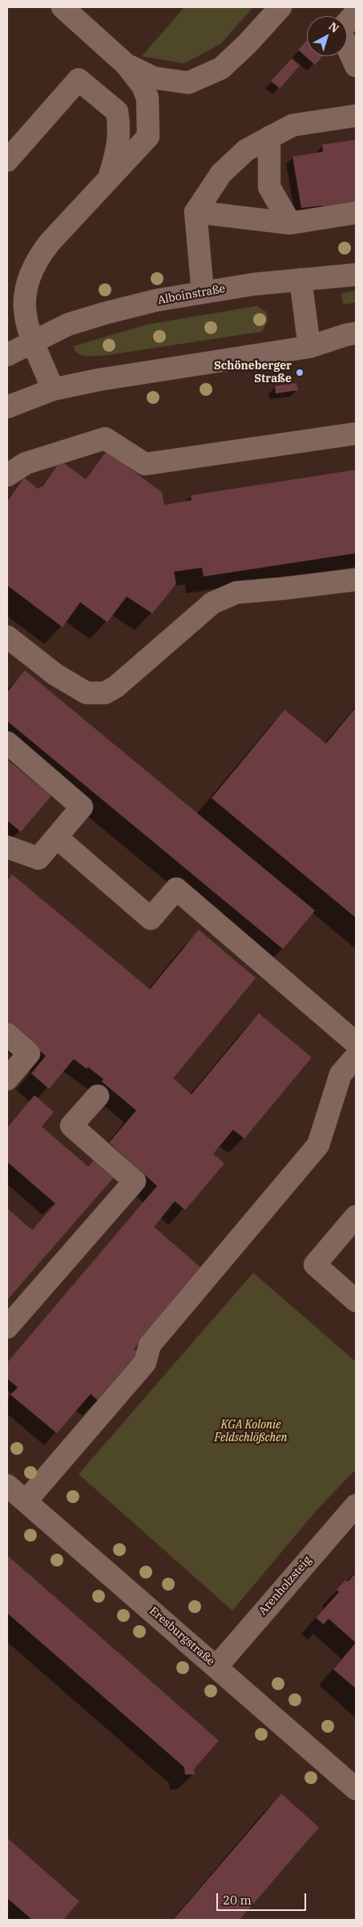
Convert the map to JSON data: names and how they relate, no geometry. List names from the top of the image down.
{
  "streets": {
    "street": ["Alboinstraße", "Arenholzsteig", "Eresburgstraße"]
  },
  "crossings": [
    ["Arenholzsteig", "Eresburgstraße"]
  ],
  "parks": ["KGA Kolonie Feldschlößchen"],
  "places": ["Schöneberger Straße"],
  "scale_bar": "20 m",
  "north": "top right"
}
